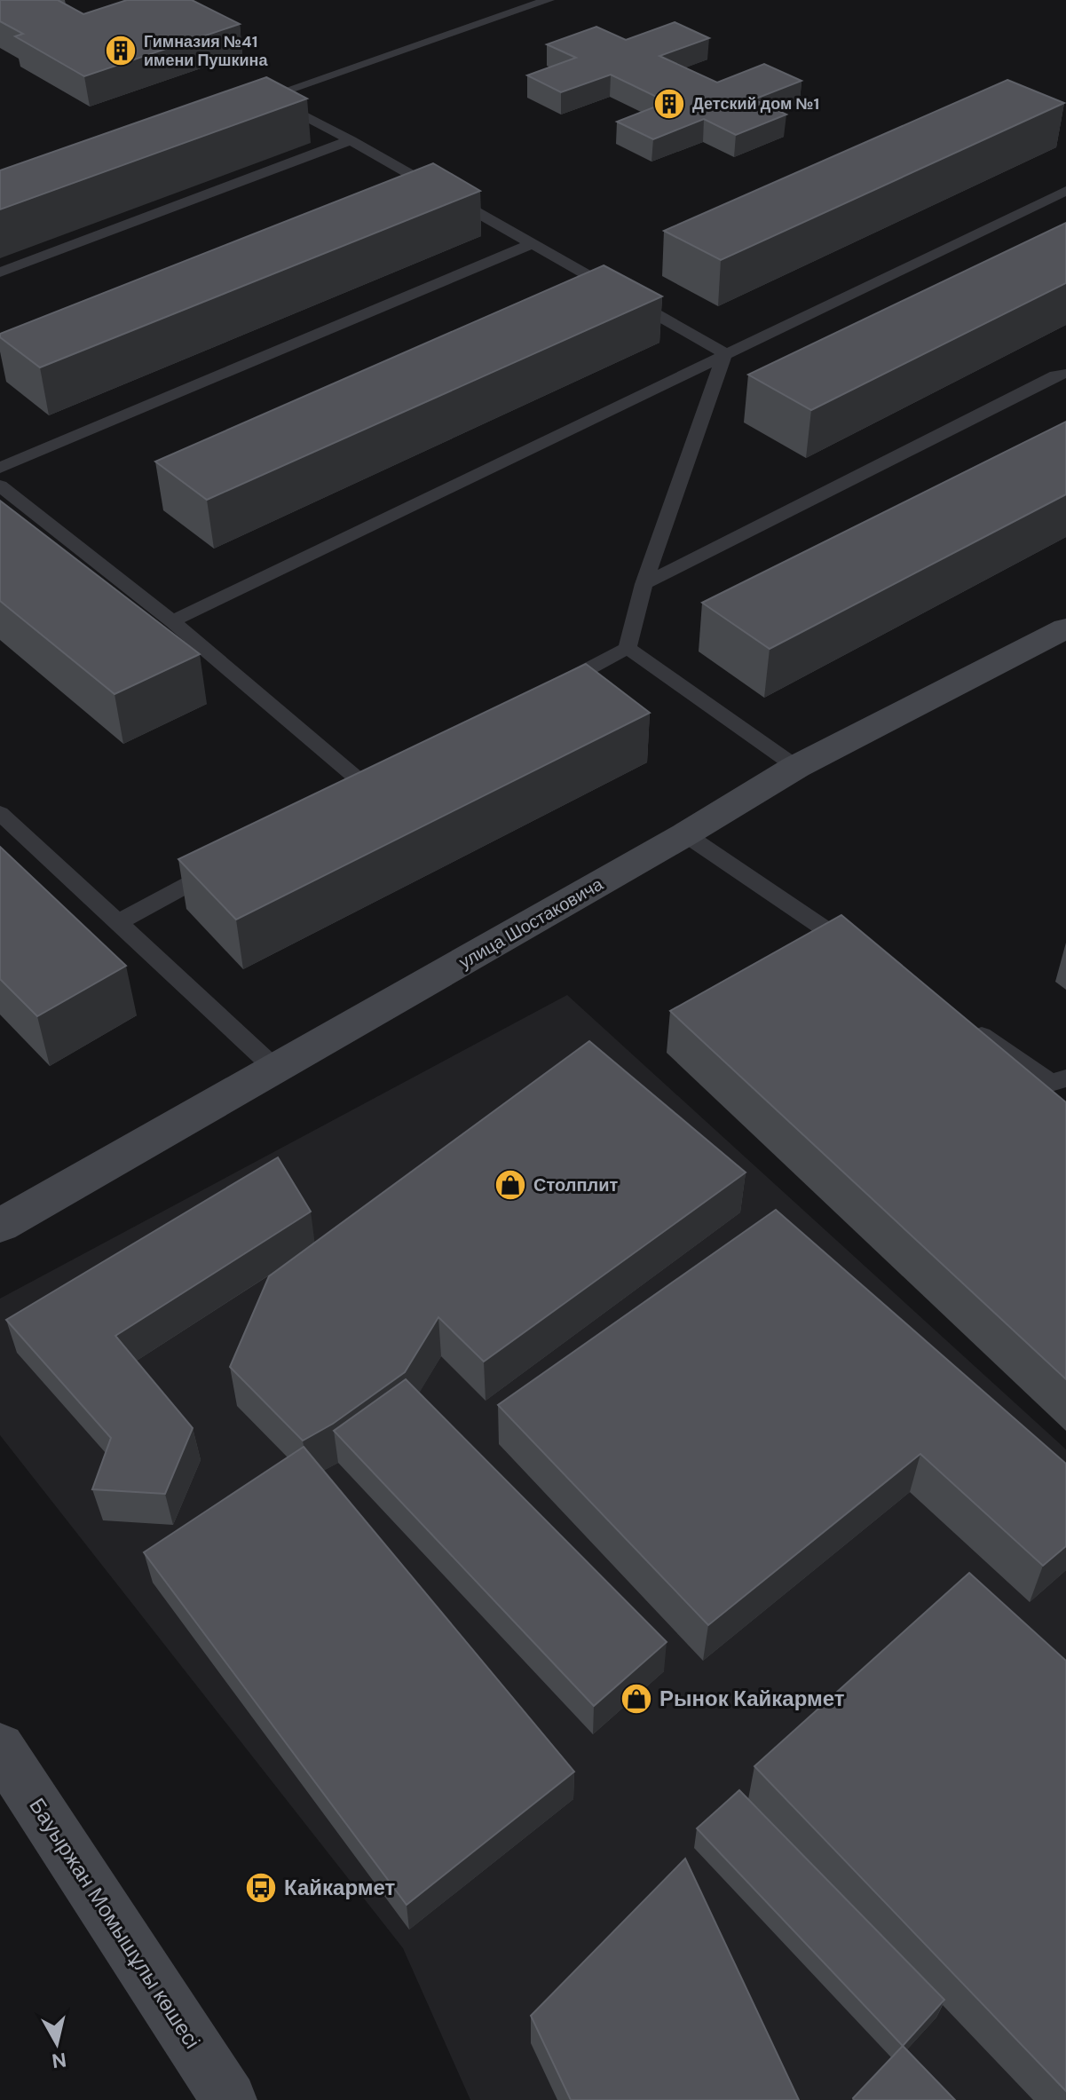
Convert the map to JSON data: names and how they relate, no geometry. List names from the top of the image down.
{
  "streets": {
    "street": ["улица Шостаковича", "Бауыржан Момышұлы көшесі"]
  },
  "places": {
    "building": ["Гимназия №41 имени Пушкина", "Детский дом №1"],
    "shop": ["Столплит", "Рынок Кайкармет"],
    "bus stop": ["Кайкармет"]
  },
  "north": "bottom"
}
